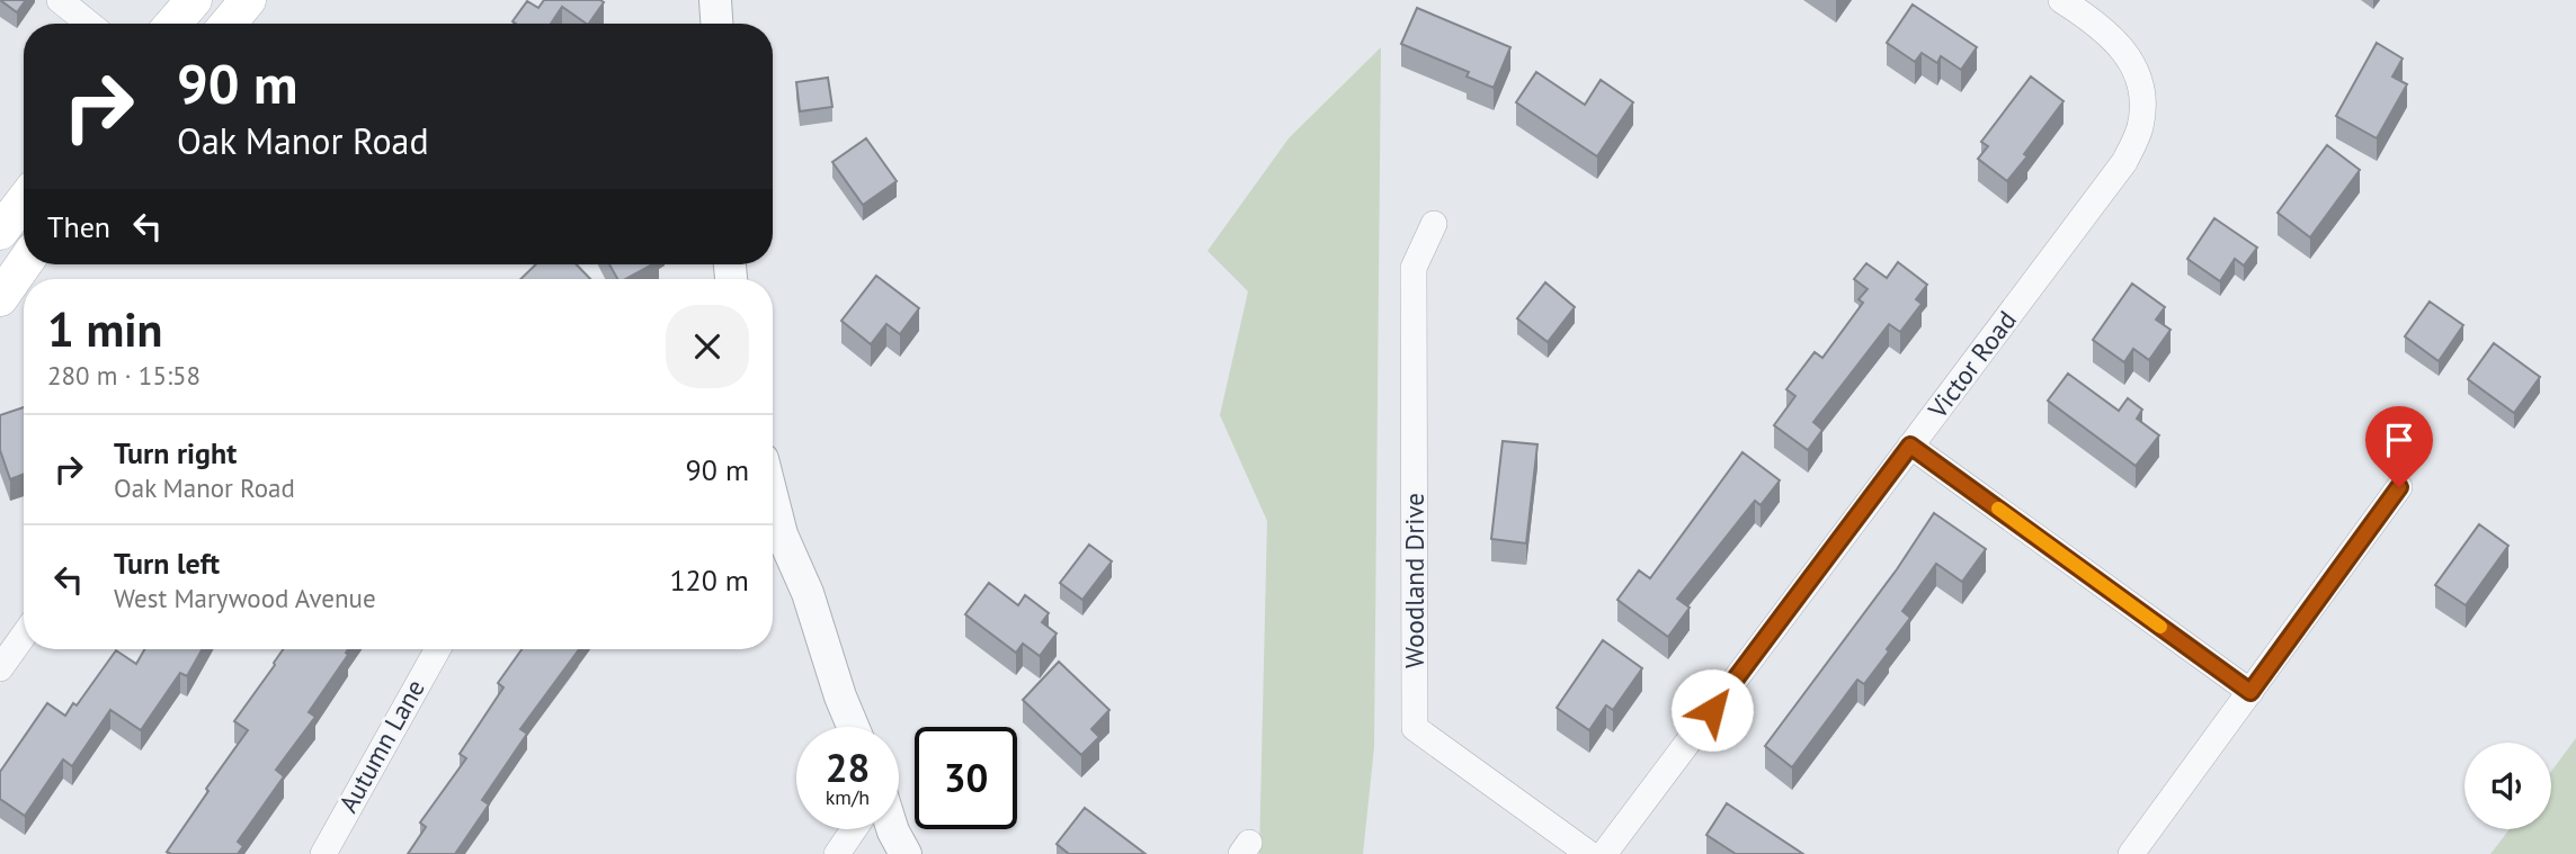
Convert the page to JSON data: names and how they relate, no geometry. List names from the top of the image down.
{
  "streets": {
    "street": ["Victor Road", "Woodland Drive", "Autumn Lane"]
  },
  "page": {
    "turn": ["90 m", "Oak Manor Road"],
    "then": "Then",
    "heading": ["1 min", "280 m · 15:58"],
    "list": [
      {
        "name": "Turn right",
        "note": "Oak Manor Road",
        "value": "90 m"
      },
      {
        "name": "Turn left",
        "note": "West Marywood Avenue",
        "value": "120 m"
      }
    ],
    "speed": "28 km/h",
    "limit": "30"
  }
}
